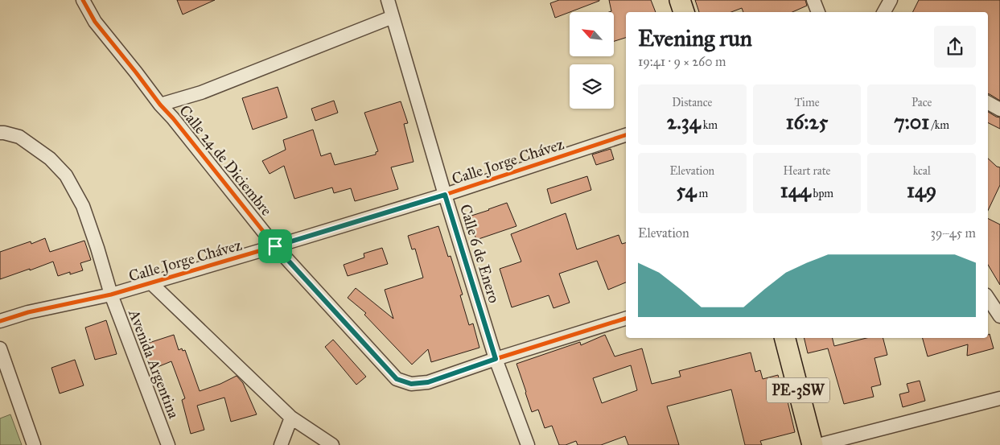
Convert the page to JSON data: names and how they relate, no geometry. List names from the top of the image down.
{
  "streets": {
    "main road": ["PE-3SW"],
    "street": [
      "Calle 24 de Diciembre",
      "Calle Jorge Chávez",
      "Calle 6 de Enero",
      "Avenida Argentina"
    ]
  },
  "crossings": [
    ["Calle 24 de Diciembre", "Calle Jorge Chávez"],
    ["Calle 24 de Diciembre", "Calle 6 de Enero"],
    ["Calle Jorge Chávez", "Calle 6 de Enero"],
    ["Calle Jorge Chávez", "Avenida Argentina"]
  ],
  "north": "top left",
  "page": {
    "heading": ["Evening run", "19:41 · 9 × 260 m"],
    "stats": [
      ["Distance", "2.34 km"],
      ["Time", "16:25"],
      ["Pace", "7:01 /km"],
      ["Elevation", "54 m"],
      ["Heart rate", "144 bpm"],
      ["kcal", "149"]
    ],
    "chart": ["Elevation", "39–45 m"]
  }
}
